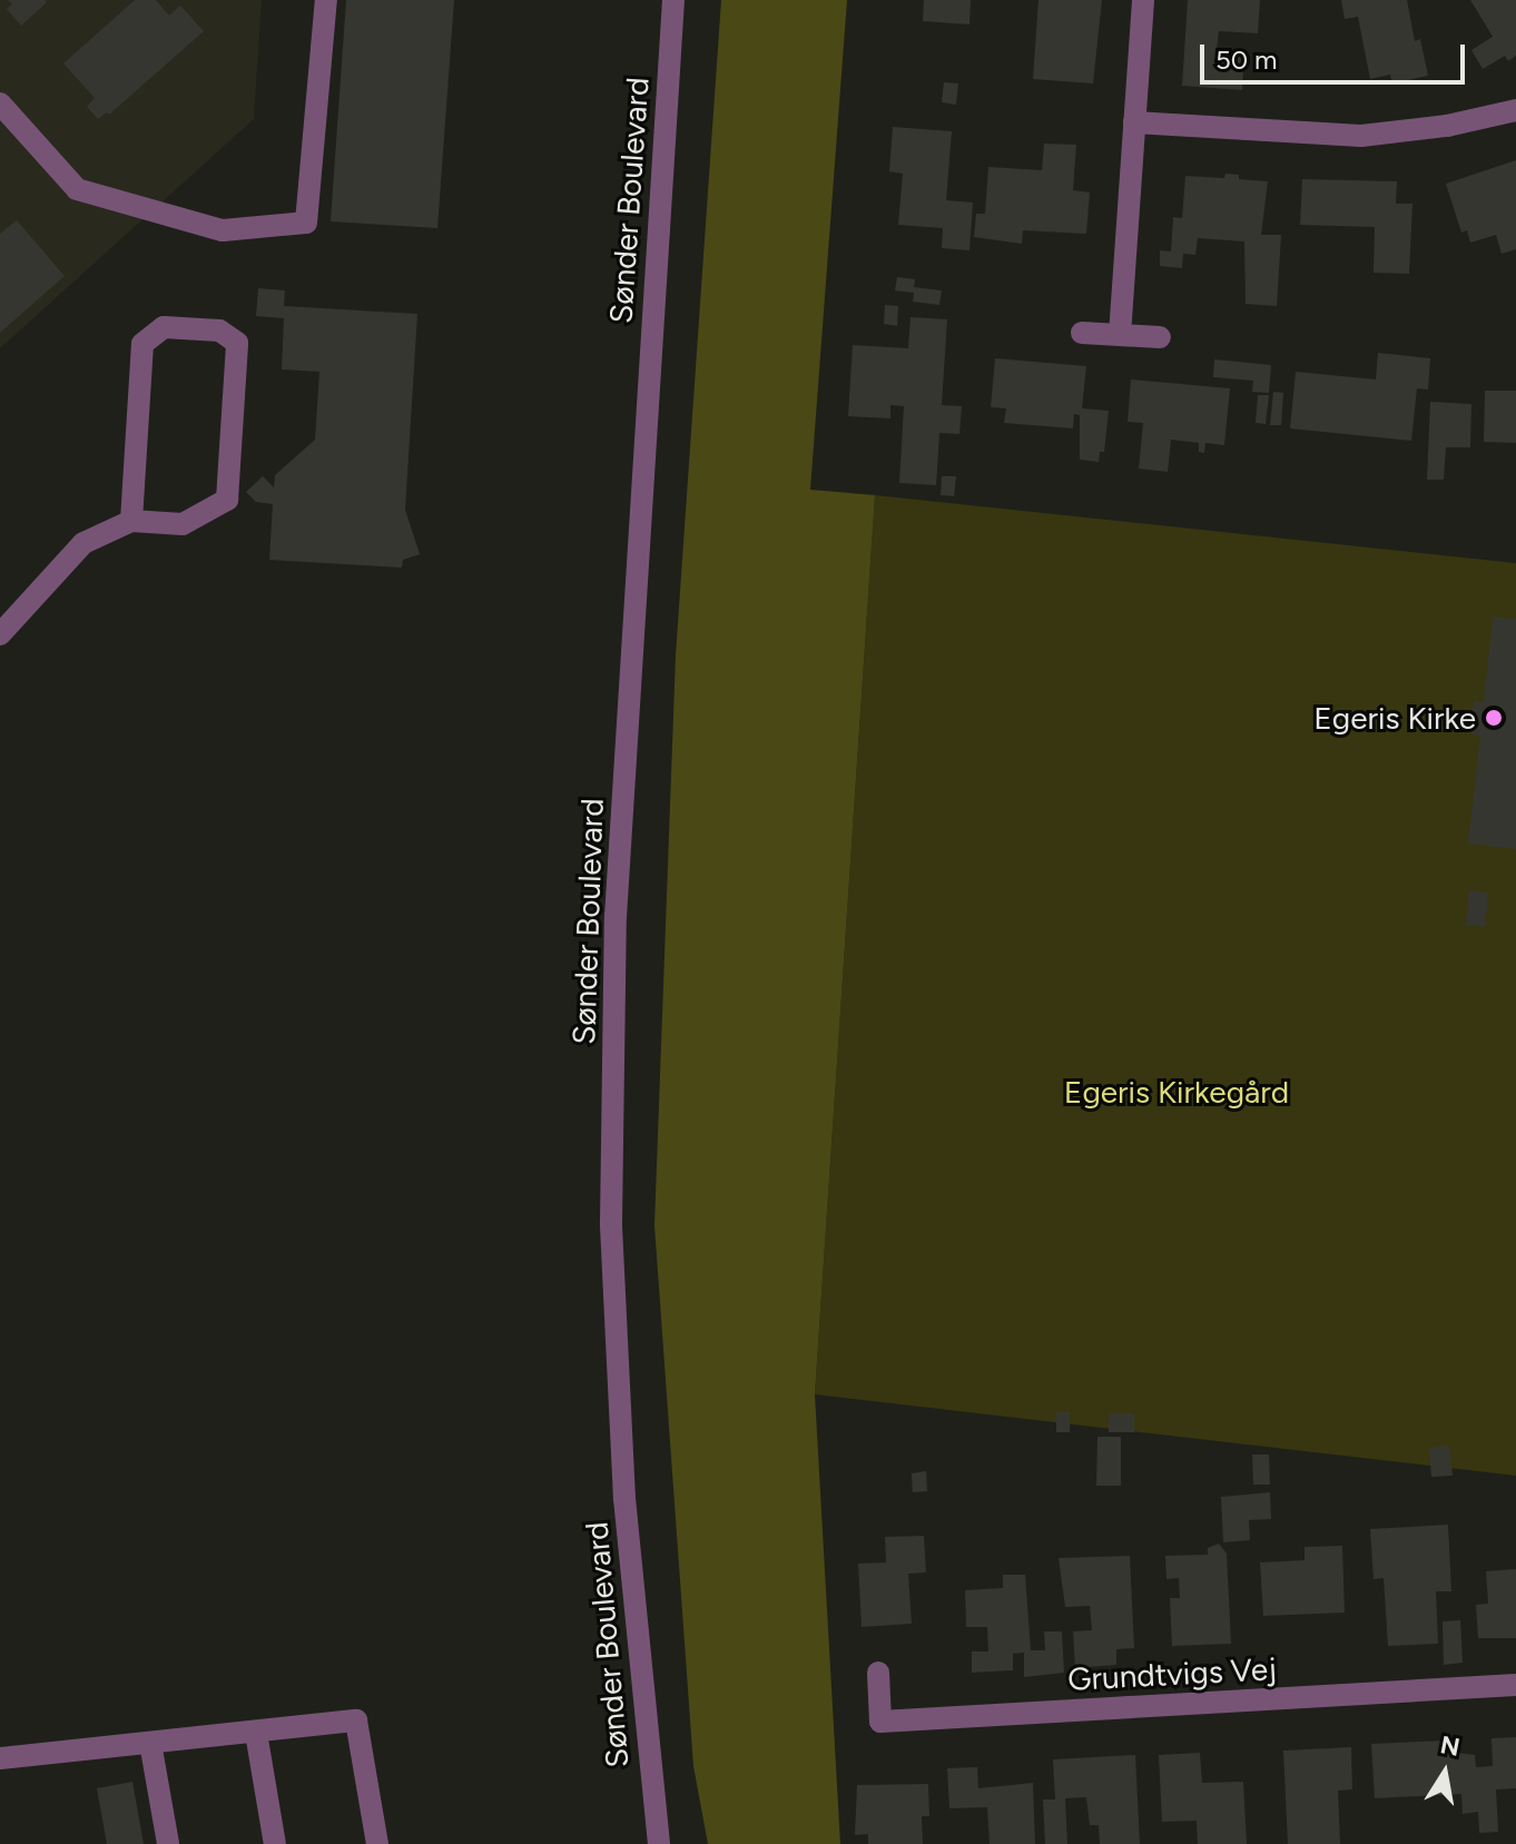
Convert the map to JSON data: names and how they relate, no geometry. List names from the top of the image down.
{
  "streets": {
    "street": ["Sønder Boulevard", "Grundtvigs Vej"]
  },
  "parks": ["Egeris Kirkegård"],
  "places": ["Egeris Kirke"],
  "scale_bar": "50 m",
  "north": "top"
}
